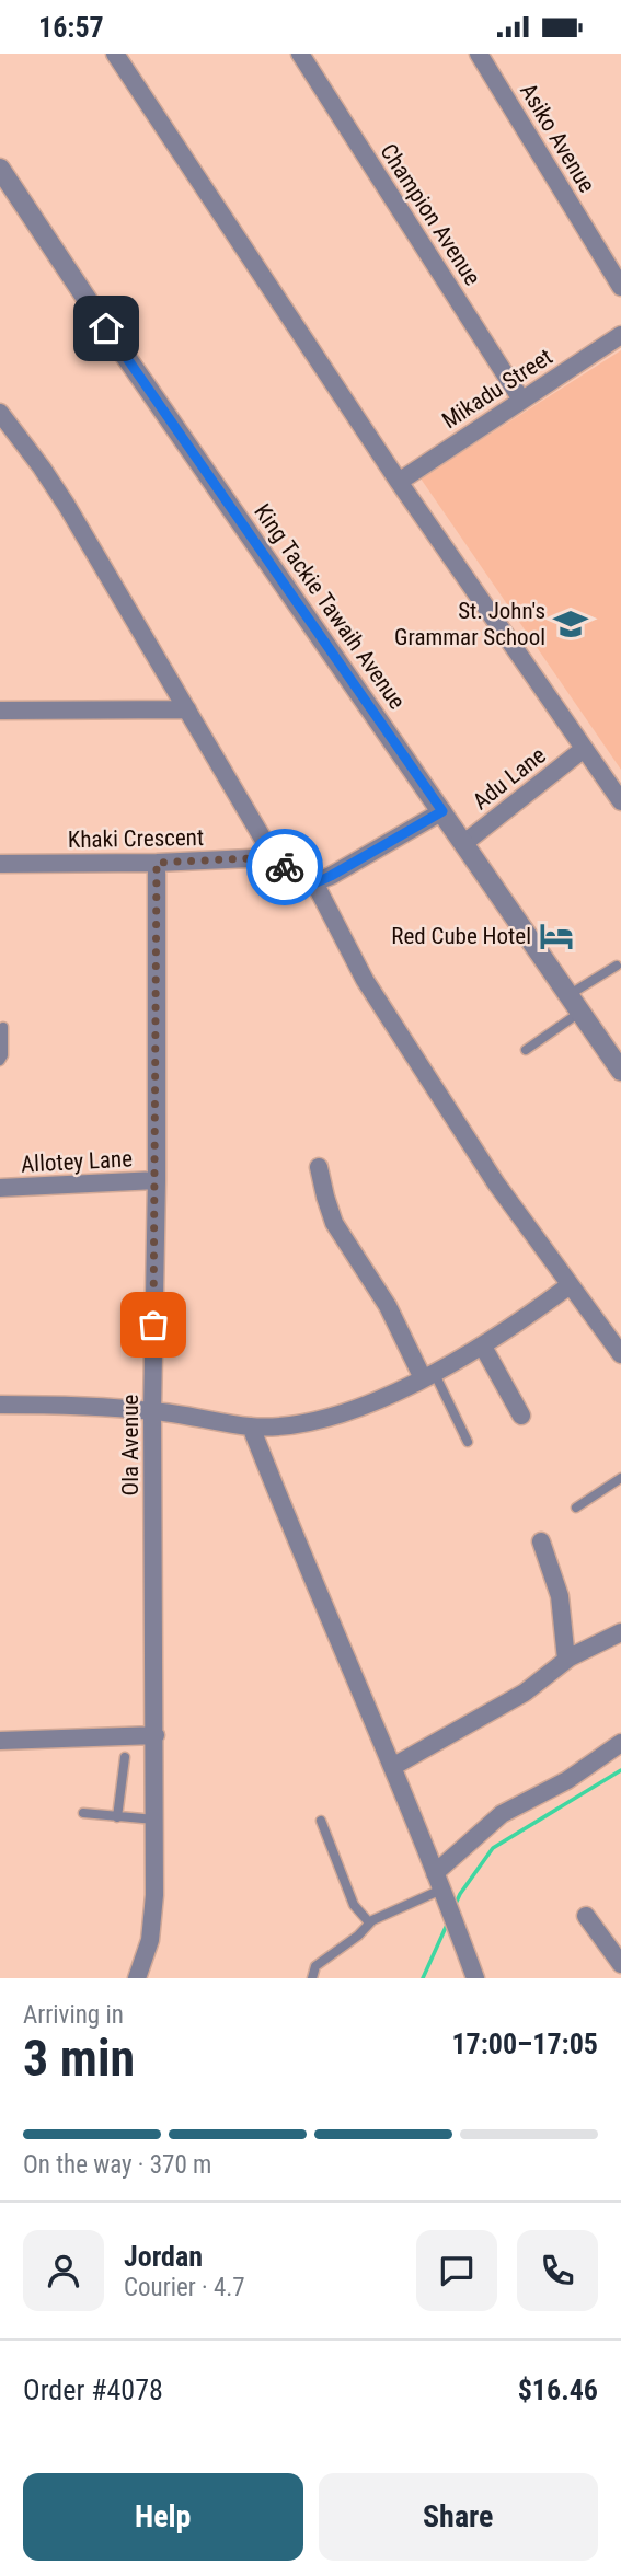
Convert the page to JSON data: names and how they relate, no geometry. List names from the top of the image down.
{
  "streets": {
    "street": [
      "Asiko Avenue",
      "Champion Avenue",
      "Mikadu Street",
      "King Tackie Tawaih Avenue",
      "Adu Lane",
      "Khaki Crescent",
      "Allotey Lane",
      "Ola Avenue"
    ]
  },
  "crossings": [
    ["Champion Avenue", "Mikadu Street"],
    ["King Tackie Tawaih Avenue", "Adu Lane"],
    ["Khaki Crescent", "Ola Avenue"],
    ["Allotey Lane", "Ola Avenue"]
  ],
  "places": {
    "school or university": ["St. John's Grammar School"],
    "hotel": ["Red Cube Hotel"]
  },
  "page": {
    "status": "16:57",
    "heading": ["3 min", "Arriving in", "17:00–17:05"],
    "panel": [
      "Jordan",
      "Courier · 4.7",
      "Order #4078",
      "$16.46"
    ],
    "bar": "On the way · 370 m",
    "buttons": ["Help", "Share"]
  }
}
